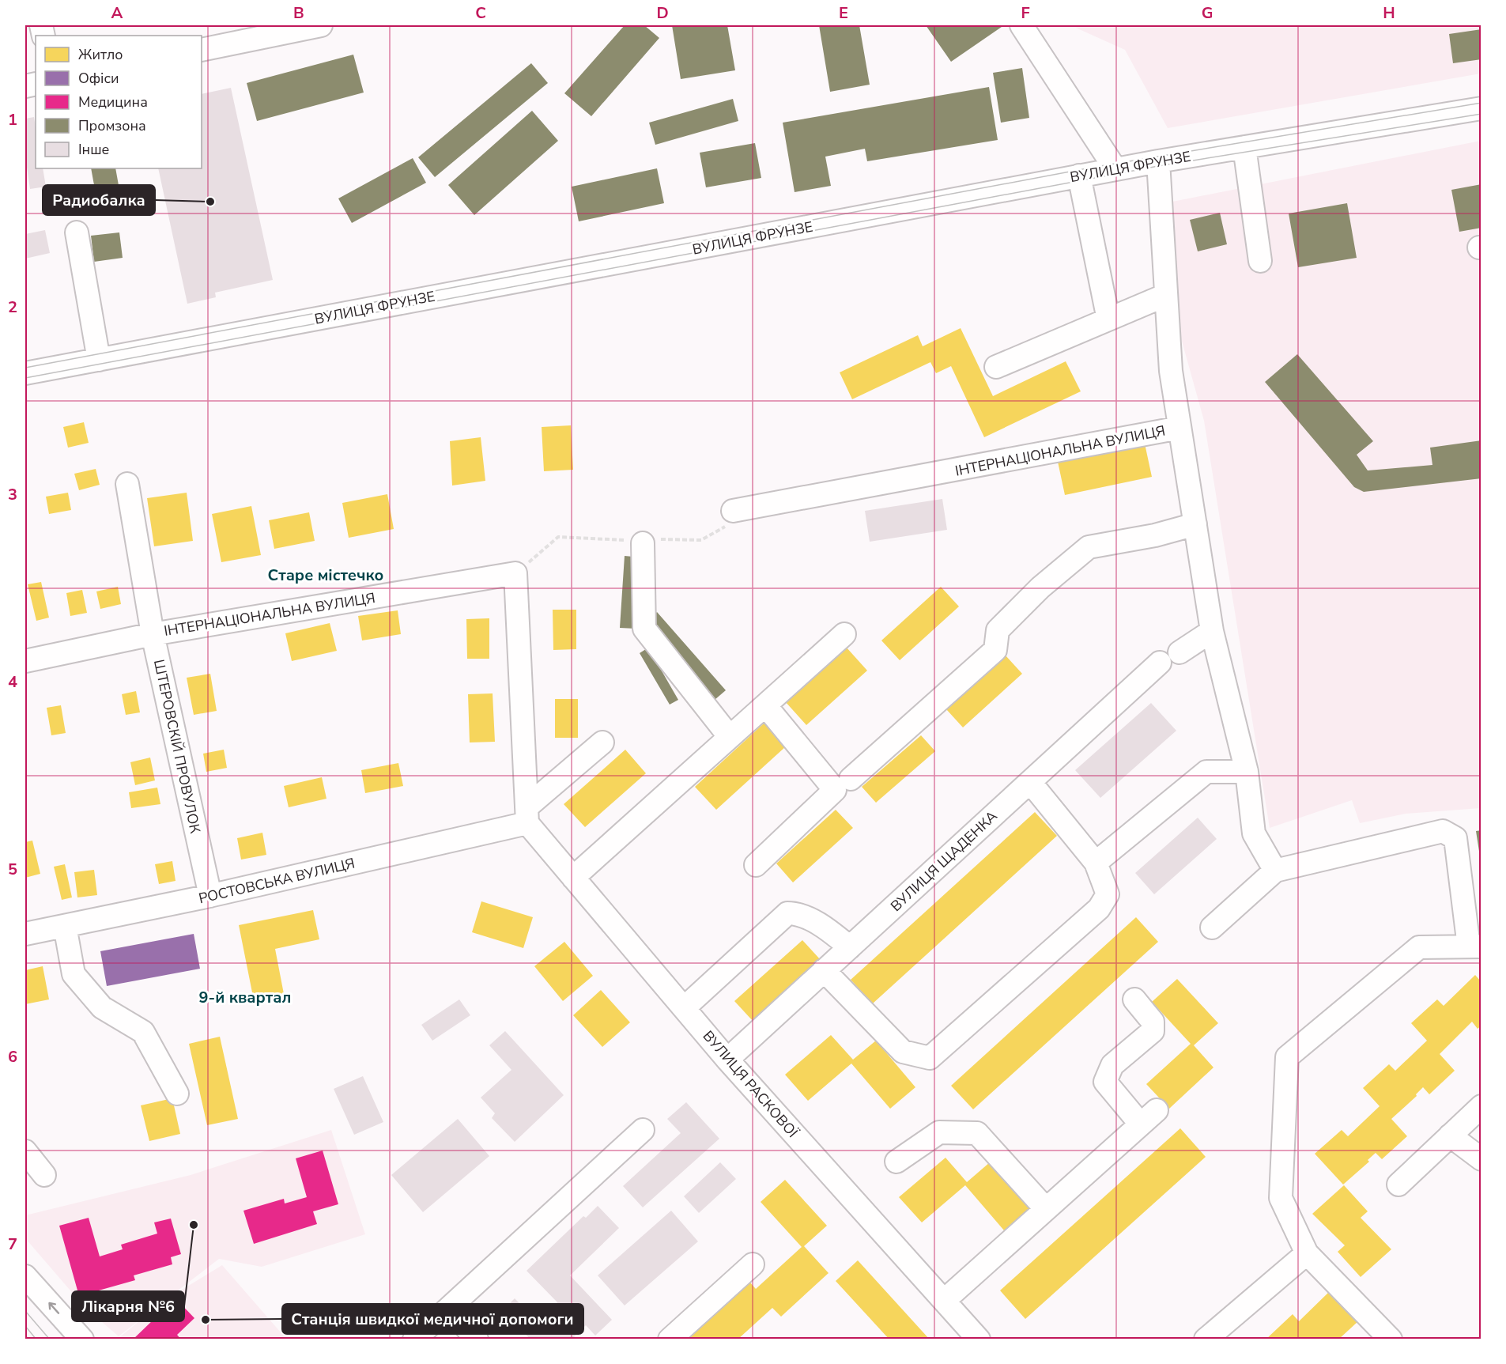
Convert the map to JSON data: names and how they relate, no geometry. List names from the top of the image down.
{
  "streets": {
    "street": [
      "ВУЛИЦЯ ФРУНЗЕ",
      "ІНТЕРНАЦІОНАЛЬНА ВУЛИЦЯ",
      "ШТЕРОВСКІЙ ПРОВУЛОК",
      "ВУЛИЦЯ ЩАДЕНКА",
      "РОСТОВСЬКА ВУЛИЦЯ",
      "ВУЛИЦЯ РАСКОВОЇ"
    ]
  },
  "crossings": [
    ["ВУЛИЦЯ ФРУНЗЕ", "ІНТЕРНАЦІОНАЛЬНА ВУЛИЦЯ"],
    ["ІНТЕРНАЦІОНАЛЬНА ВУЛИЦЯ", "ШТЕРОВСКІЙ ПРОВУЛОК"],
    ["ІНТЕРНАЦІОНАЛЬНА ВУЛИЦЯ", "РОСТОВСЬКА ВУЛИЦЯ"],
    ["ІНТЕРНАЦІОНАЛЬНА ВУЛИЦЯ", "ВУЛИЦЯ РАСКОВОЇ"],
    ["ШТЕРОВСКІЙ ПРОВУЛОК", "РОСТОВСЬКА ВУЛИЦЯ"],
    ["ВУЛИЦЯ ЩАДЕНКА", "ВУЛИЦЯ РАСКОВОЇ"],
    ["РОСТОВСЬКА ВУЛИЦЯ", "ВУЛИЦЯ РАСКОВОЇ"]
  ],
  "districts": ["Старе містечко", "9-й квартал"],
  "places": ["Радиобалка", "Лікарня №6", "Станція швидкої медичної допомоги"],
  "legend": [
    "Житло",
    "Офіси",
    "Медицина",
    "Промзона",
    "Інше"
  ],
  "grid": {
    "columns": [
      "A",
      "B",
      "C",
      "D",
      "E",
      "F",
      "G",
      "H"
    ],
    "rows": [
      "1",
      "2",
      "3",
      "4",
      "5",
      "6",
      "7"
    ]
  }
}
